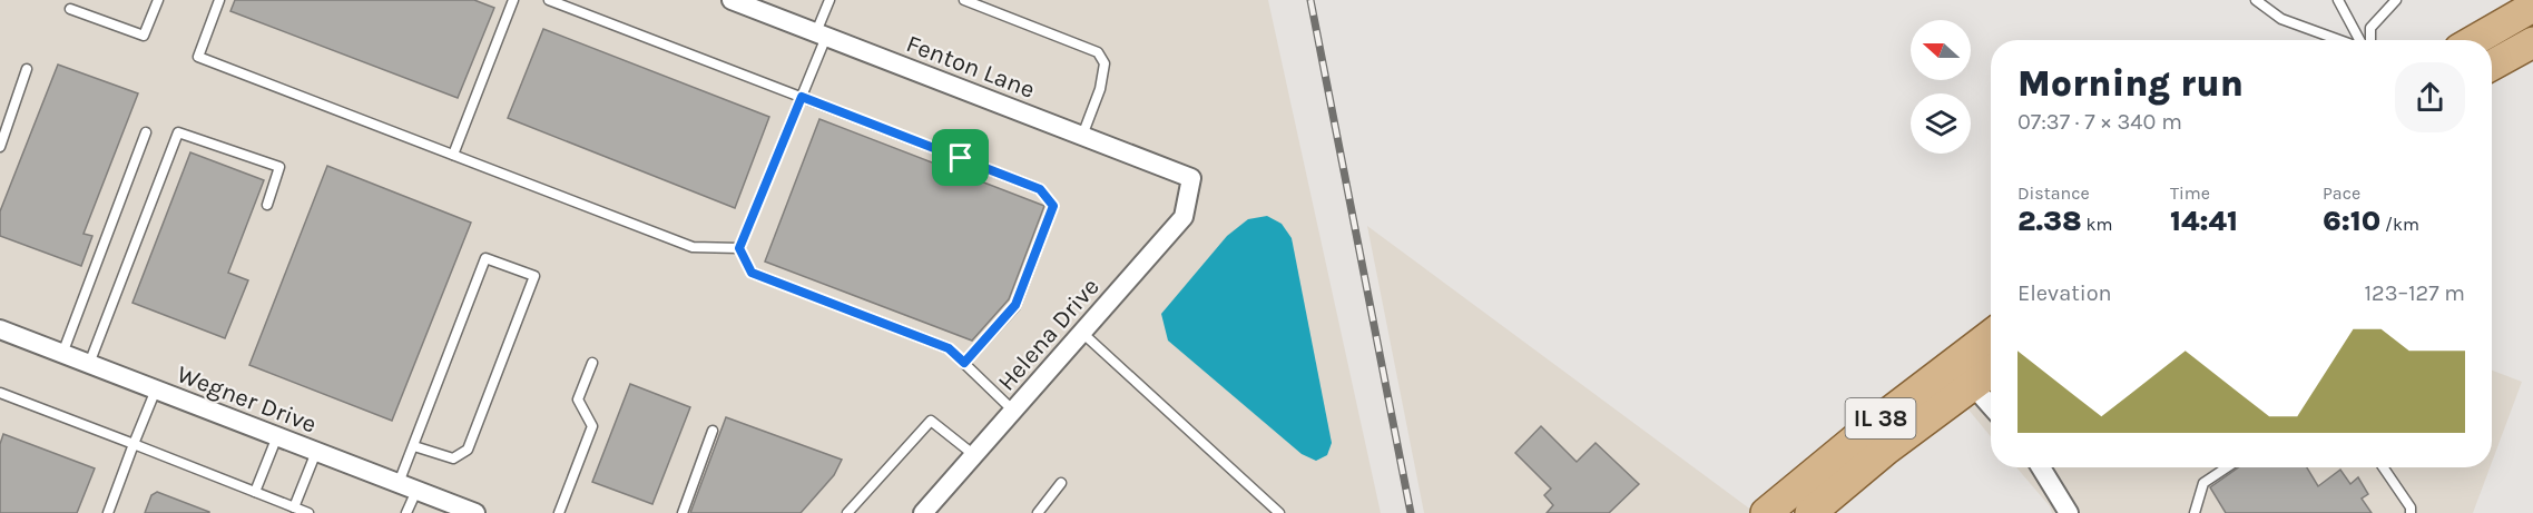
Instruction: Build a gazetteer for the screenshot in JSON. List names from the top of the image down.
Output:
{
  "streets": {
    "main road": ["IL 38"],
    "street": ["Fenton Lane", "Helena Drive", "Wegner Drive"]
  },
  "crossings": [
    ["Fenton Lane", "Helena Drive"]
  ],
  "north": "left",
  "page": {
    "heading": ["Morning run", "07:37 · 7 × 340 m"],
    "stats": [
      ["Distance", "2.38 km"],
      ["Time", "14:41"],
      ["Pace", "6:10 /km"]
    ],
    "chart": ["Elevation", "123–127 m"]
  }
}
